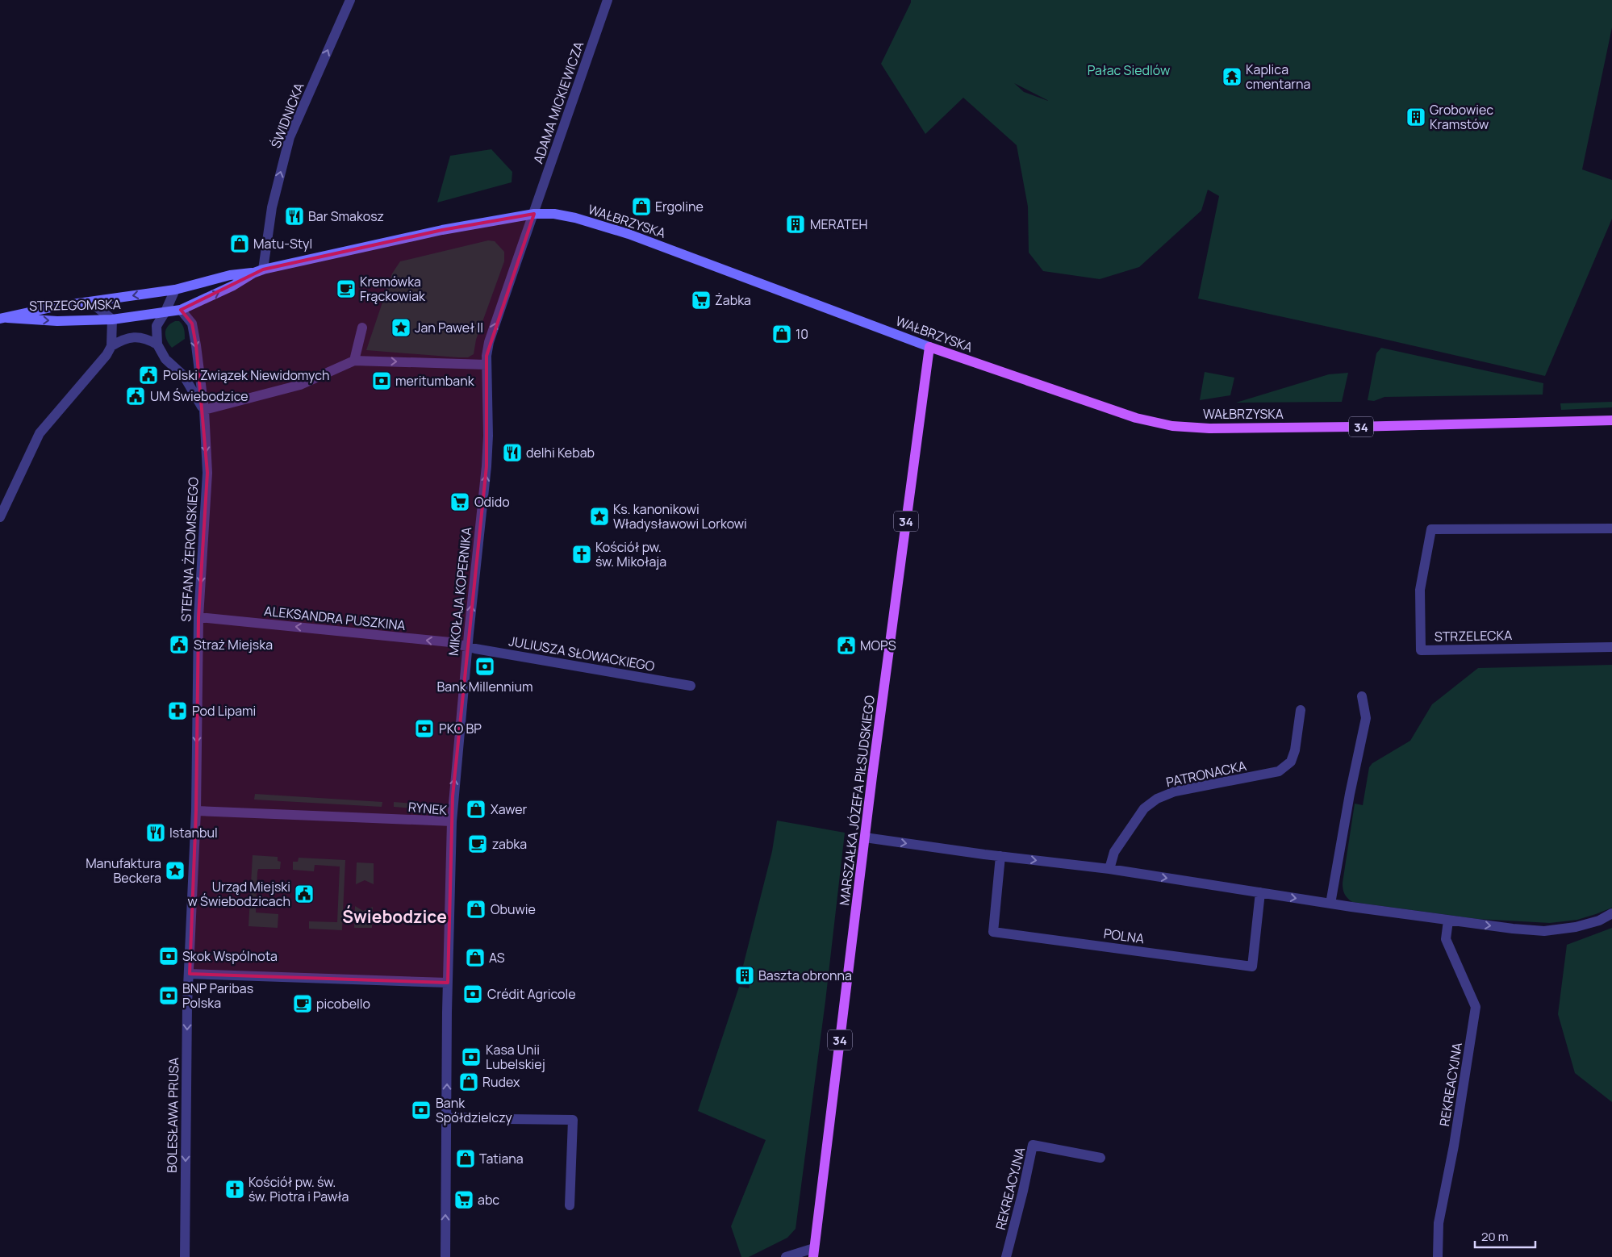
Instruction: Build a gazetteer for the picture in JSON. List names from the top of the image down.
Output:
{
  "streets": {
    "main road": [
      "WAŁBRZYSKA",
      "STRZEGOMSKA",
      "34",
      "MARSZAŁKA JÓZEFA PIŁSUDSKIEGO"
    ],
    "street": [
      "ADAMA MICKIEWICZA",
      "ŚWIDNICKA",
      "STEFANA ŻEROMSKIEGO",
      "MIKOŁAJA KOPERNIKA",
      "ALEKSANDRA PUSZKINA",
      "STRZELECKA",
      "JULIUSZA SŁOWACKIEGO",
      "PATRONACKA",
      "RYNEK",
      "POLNA",
      "REKREACYJNA",
      "BOLESŁAWA PRUSA"
    ]
  },
  "crossings": [
    ["ADAMA MICKIEWICZA", "WAŁBRZYSKA"],
    ["ADAMA MICKIEWICZA", "MIKOŁAJA KOPERNIKA"],
    ["ŚWIDNICKA", "WAŁBRZYSKA"],
    ["ŚWIDNICKA", "STRZEGOMSKA"],
    ["WAŁBRZYSKA", "STRZEGOMSKA"],
    ["WAŁBRZYSKA", "MARSZAŁKA JÓZEFA PIŁSUDSKIEGO"],
    ["STRZEGOMSKA", "STEFANA ŻEROMSKIEGO"],
    ["STEFANA ŻEROMSKIEGO", "ALEKSANDRA PUSZKINA"],
    ["STEFANA ŻEROMSKIEGO", "RYNEK"],
    ["MIKOŁAJA KOPERNIKA", "ALEKSANDRA PUSZKINA"],
    ["MIKOŁAJA KOPERNIKA", "JULIUSZA SŁOWACKIEGO"],
    ["MIKOŁAJA KOPERNIKA", "RYNEK"],
    ["ALEKSANDRA PUSZKINA", "JULIUSZA SŁOWACKIEGO"]
  ],
  "one_way": [
    "ADAMA MICKIEWICZA",
    "ŚWIDNICKA",
    "STEFANA ŻEROMSKIEGO",
    "MIKOŁAJA KOPERNIKA",
    "ALEKSANDRA PUSZKINA",
    "RYNEK",
    "BOLESŁAWA PRUSA"
  ],
  "districts": ["Świebodzice"],
  "parks": ["Pałac Siedlów"],
  "places": {
    "temple": ["Kaplica cmentarna"],
    "building": ["Grobowiec Kramstów", "MERATEH", "Baszta obronna"],
    "shop": [
      "Ergoline",
      "Matu-Styl",
      "10",
      "Xawer",
      "Obuwie",
      "AS",
      "Rudex",
      "Tatiana"
    ],
    "restaurant": ["Bar Smakosz", "delhi Kebab", "Istanbul"],
    "cafe": ["Kremówka Frąckowiak", "zabka", "picobello"],
    "supermarket": ["Żabka", "Odido", "abc"],
    "place": ["Jan Paweł II", "Ks. kanonikowi Władysławowi Lorkowi", "Manufaktura Beckera"],
    "public building": [
      "Polski Związek Niewidomych",
      "UM Świebodzice",
      "Straż Miejska",
      "MOPS",
      "Urząd Miejski w Świebodzicach"
    ],
    "bank": [
      "meritumbank",
      "Bank Millennium",
      "PKO BP",
      "Skok Wspólnota",
      "Crédit Agricole",
      "BNP Paribas Polska",
      "Kasa Unii Lubelskiej",
      "Bank Spółdzielczy"
    ],
    "church": ["Kościół pw. św. Mikołaja", "Kościół pw. św. św. Piotra i Pawła"],
    "pharmacy": ["Pod Lipami"]
  },
  "scale_bar": "20 m"
}
